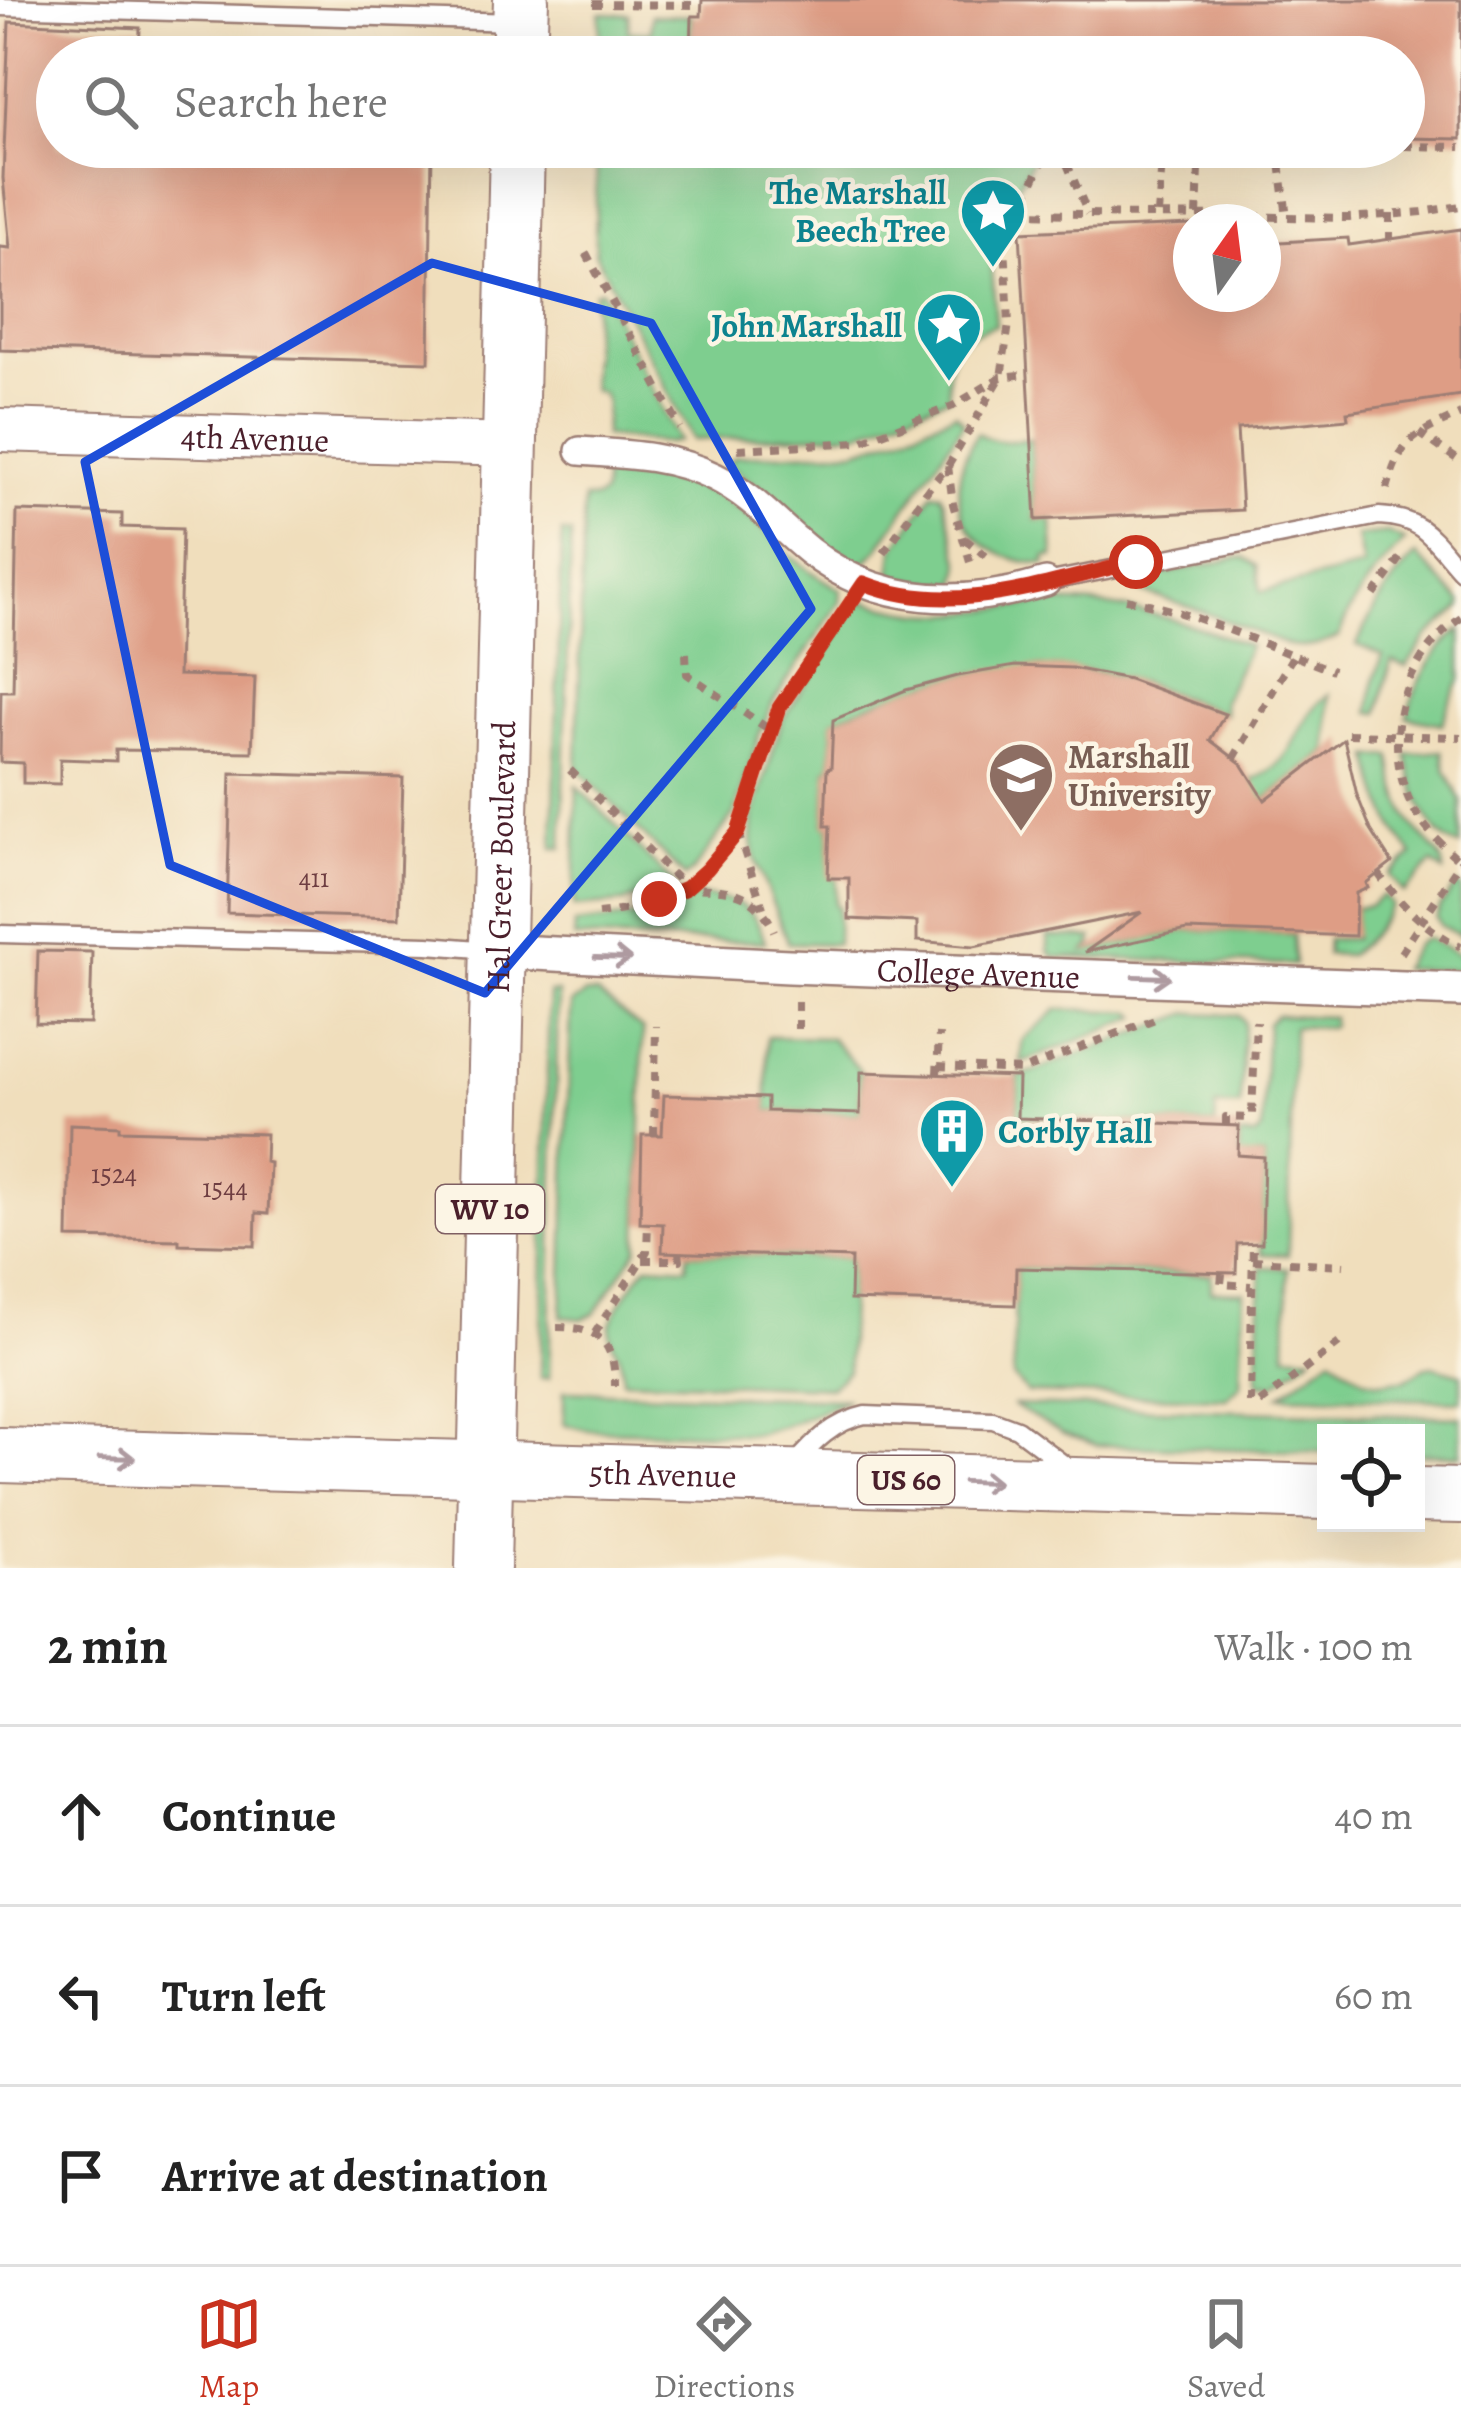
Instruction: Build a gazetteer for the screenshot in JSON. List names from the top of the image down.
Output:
{
  "streets": {
    "main road": [
      "Hal Greer Boulevard",
      "WV 10",
      "5th Avenue",
      "US 60"
    ],
    "street": ["4th Avenue", "College Avenue"]
  },
  "crossings": [
    ["4th Avenue", "Hal Greer Boulevard"],
    ["Hal Greer Boulevard", "College Avenue"],
    ["Hal Greer Boulevard", "5th Avenue"]
  ],
  "one_way": ["College Avenue", "5th Avenue"],
  "places": {
    "place": ["The Marshall Beech Tree", "John Marshall"],
    "school or university": ["Marshall University"],
    "building": ["Corbly Hall"]
  },
  "house_numbers": ["411", "1524", "1544"],
  "north": "top",
  "page": {
    "search": "Search here",
    "heading": ["2 min", "Walk · 100 m"],
    "list": [
      ["Continue", "40 m"],
      ["Turn left", "60 m"],
      "Arrive at destination"
    ],
    "nav": ["Map", "Directions", "Saved"]
  }
}
